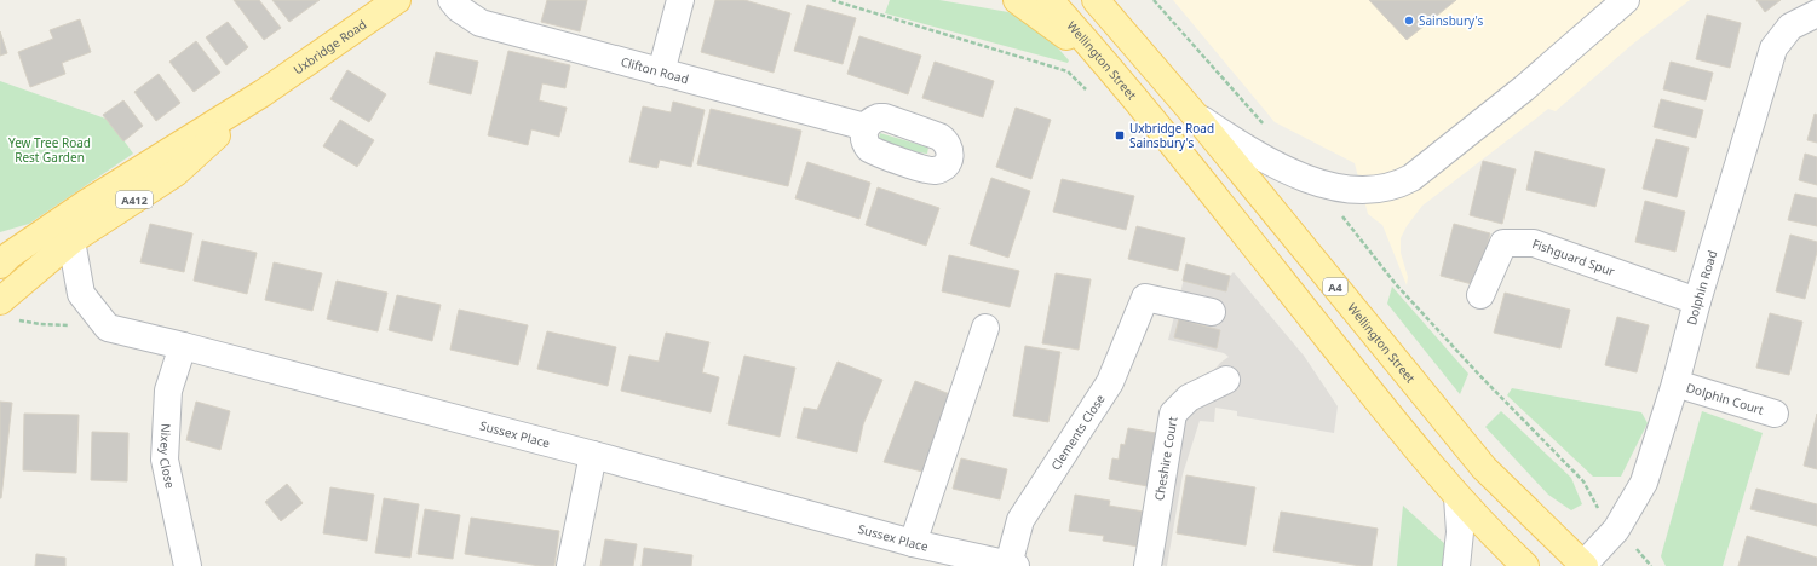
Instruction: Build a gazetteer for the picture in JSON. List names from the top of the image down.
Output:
{
  "streets": {
    "main road": [
      "Uxbridge Road",
      "Wellington Street",
      "A412",
      "A4"
    ],
    "street": [
      "Clifton Road",
      "Fishguard Spur",
      "Dolphin Road",
      "Dolphin Court",
      "Clements Close",
      "Sussex Place",
      "Nixey Close",
      "Cheshire Court"
    ]
  },
  "crossings": [
    ["Uxbridge Road", "A412"],
    ["Wellington Street", "Dolphin Road"],
    ["A412", "Sussex Place"],
    ["Fishguard Spur", "Dolphin Road"],
    ["Dolphin Road", "Dolphin Court"],
    ["Clements Close", "Sussex Place"],
    ["Sussex Place", "Nixey Close"]
  ],
  "parks": ["Yew Tree Road Rest Garden"],
  "places": {
    "other": ["Sainsbury's"],
    "transit": ["Uxbridge Road Sainsbury's"]
  }
}
